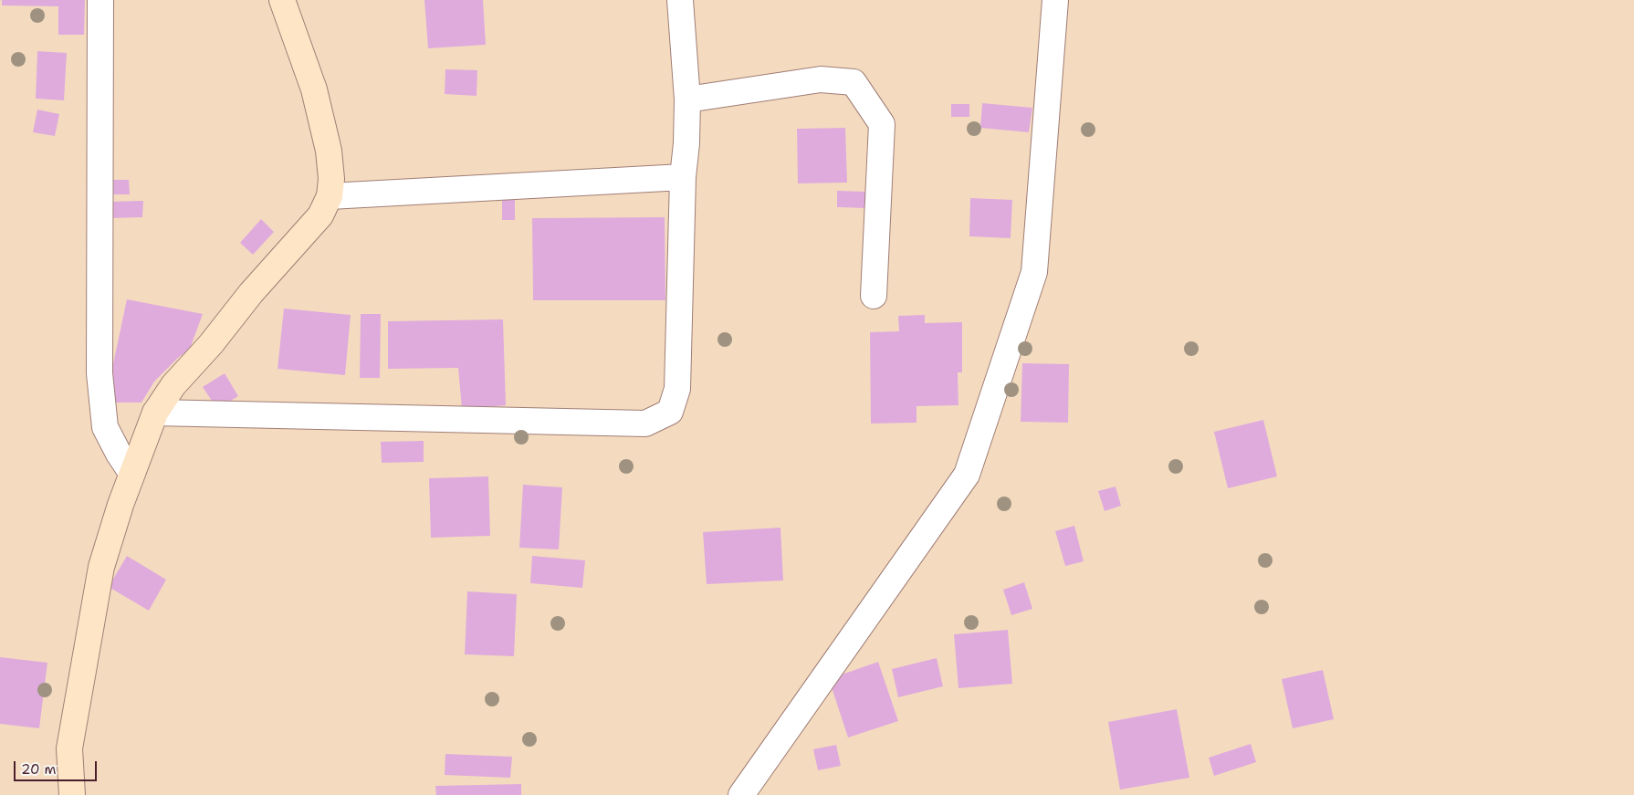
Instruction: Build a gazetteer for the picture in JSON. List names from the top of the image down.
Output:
{
  "scale_bar": "20 m"
}
